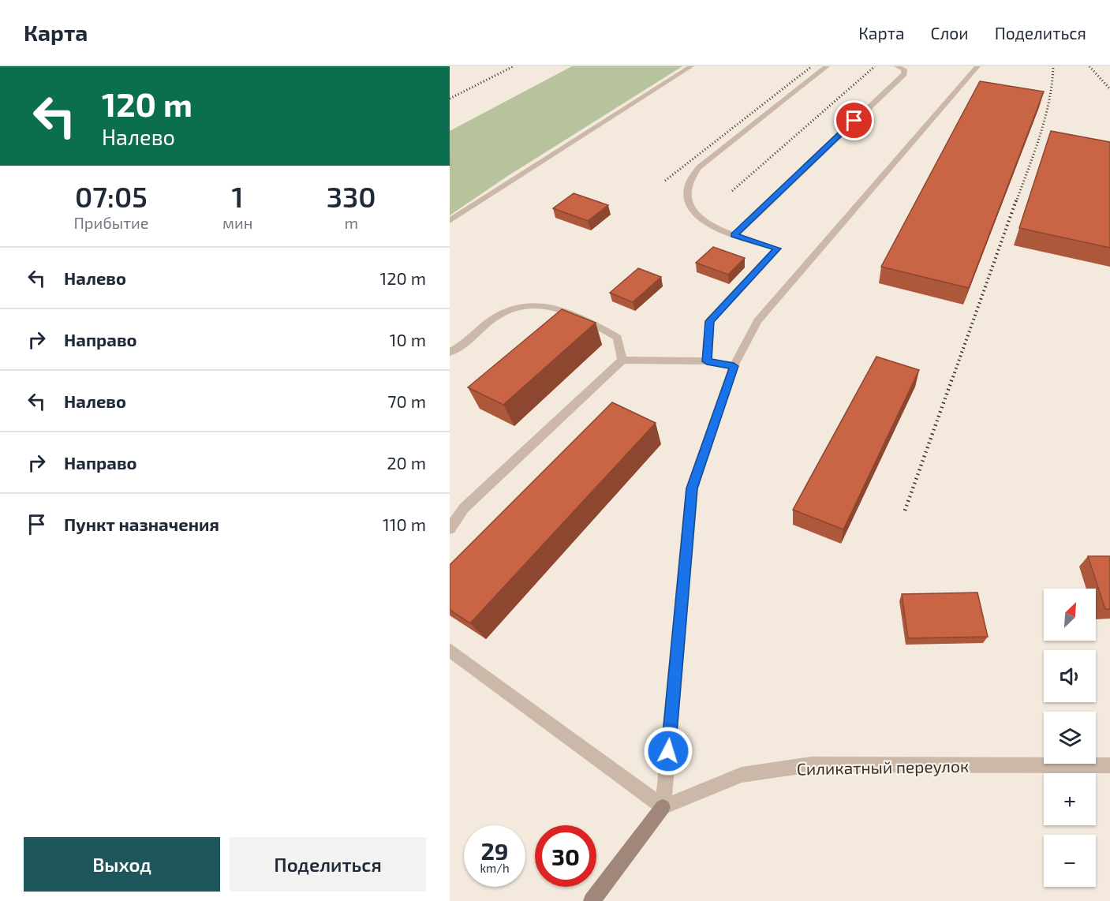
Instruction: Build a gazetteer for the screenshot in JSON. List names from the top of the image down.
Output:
{
  "streets": {
    "street": ["Силикатный переулок"]
  },
  "north": "top right",
  "page": {
    "header": "Карта",
    "nav": ["Карта", "Слои", "Поделиться"],
    "turn": ["120 m", "Налево"],
    "eta": [
      "07:05",
      "Прибытие",
      "1",
      "мин",
      "330",
      "m"
    ],
    "list": [
      {
        "name": "Налево",
        "value": "120 m"
      },
      {
        "name": "Направо",
        "value": "10 m"
      },
      {
        "name": "Налево",
        "value": "70 m"
      },
      {
        "name": "Направо",
        "value": "20 m"
      },
      {
        "name": "Пункт назначения",
        "value": "110 m"
      }
    ],
    "map_buttons": ["+", "−"],
    "speed": "29 km/h",
    "limit": "30",
    "buttons": ["Выход", "Поделиться"]
  }
}
